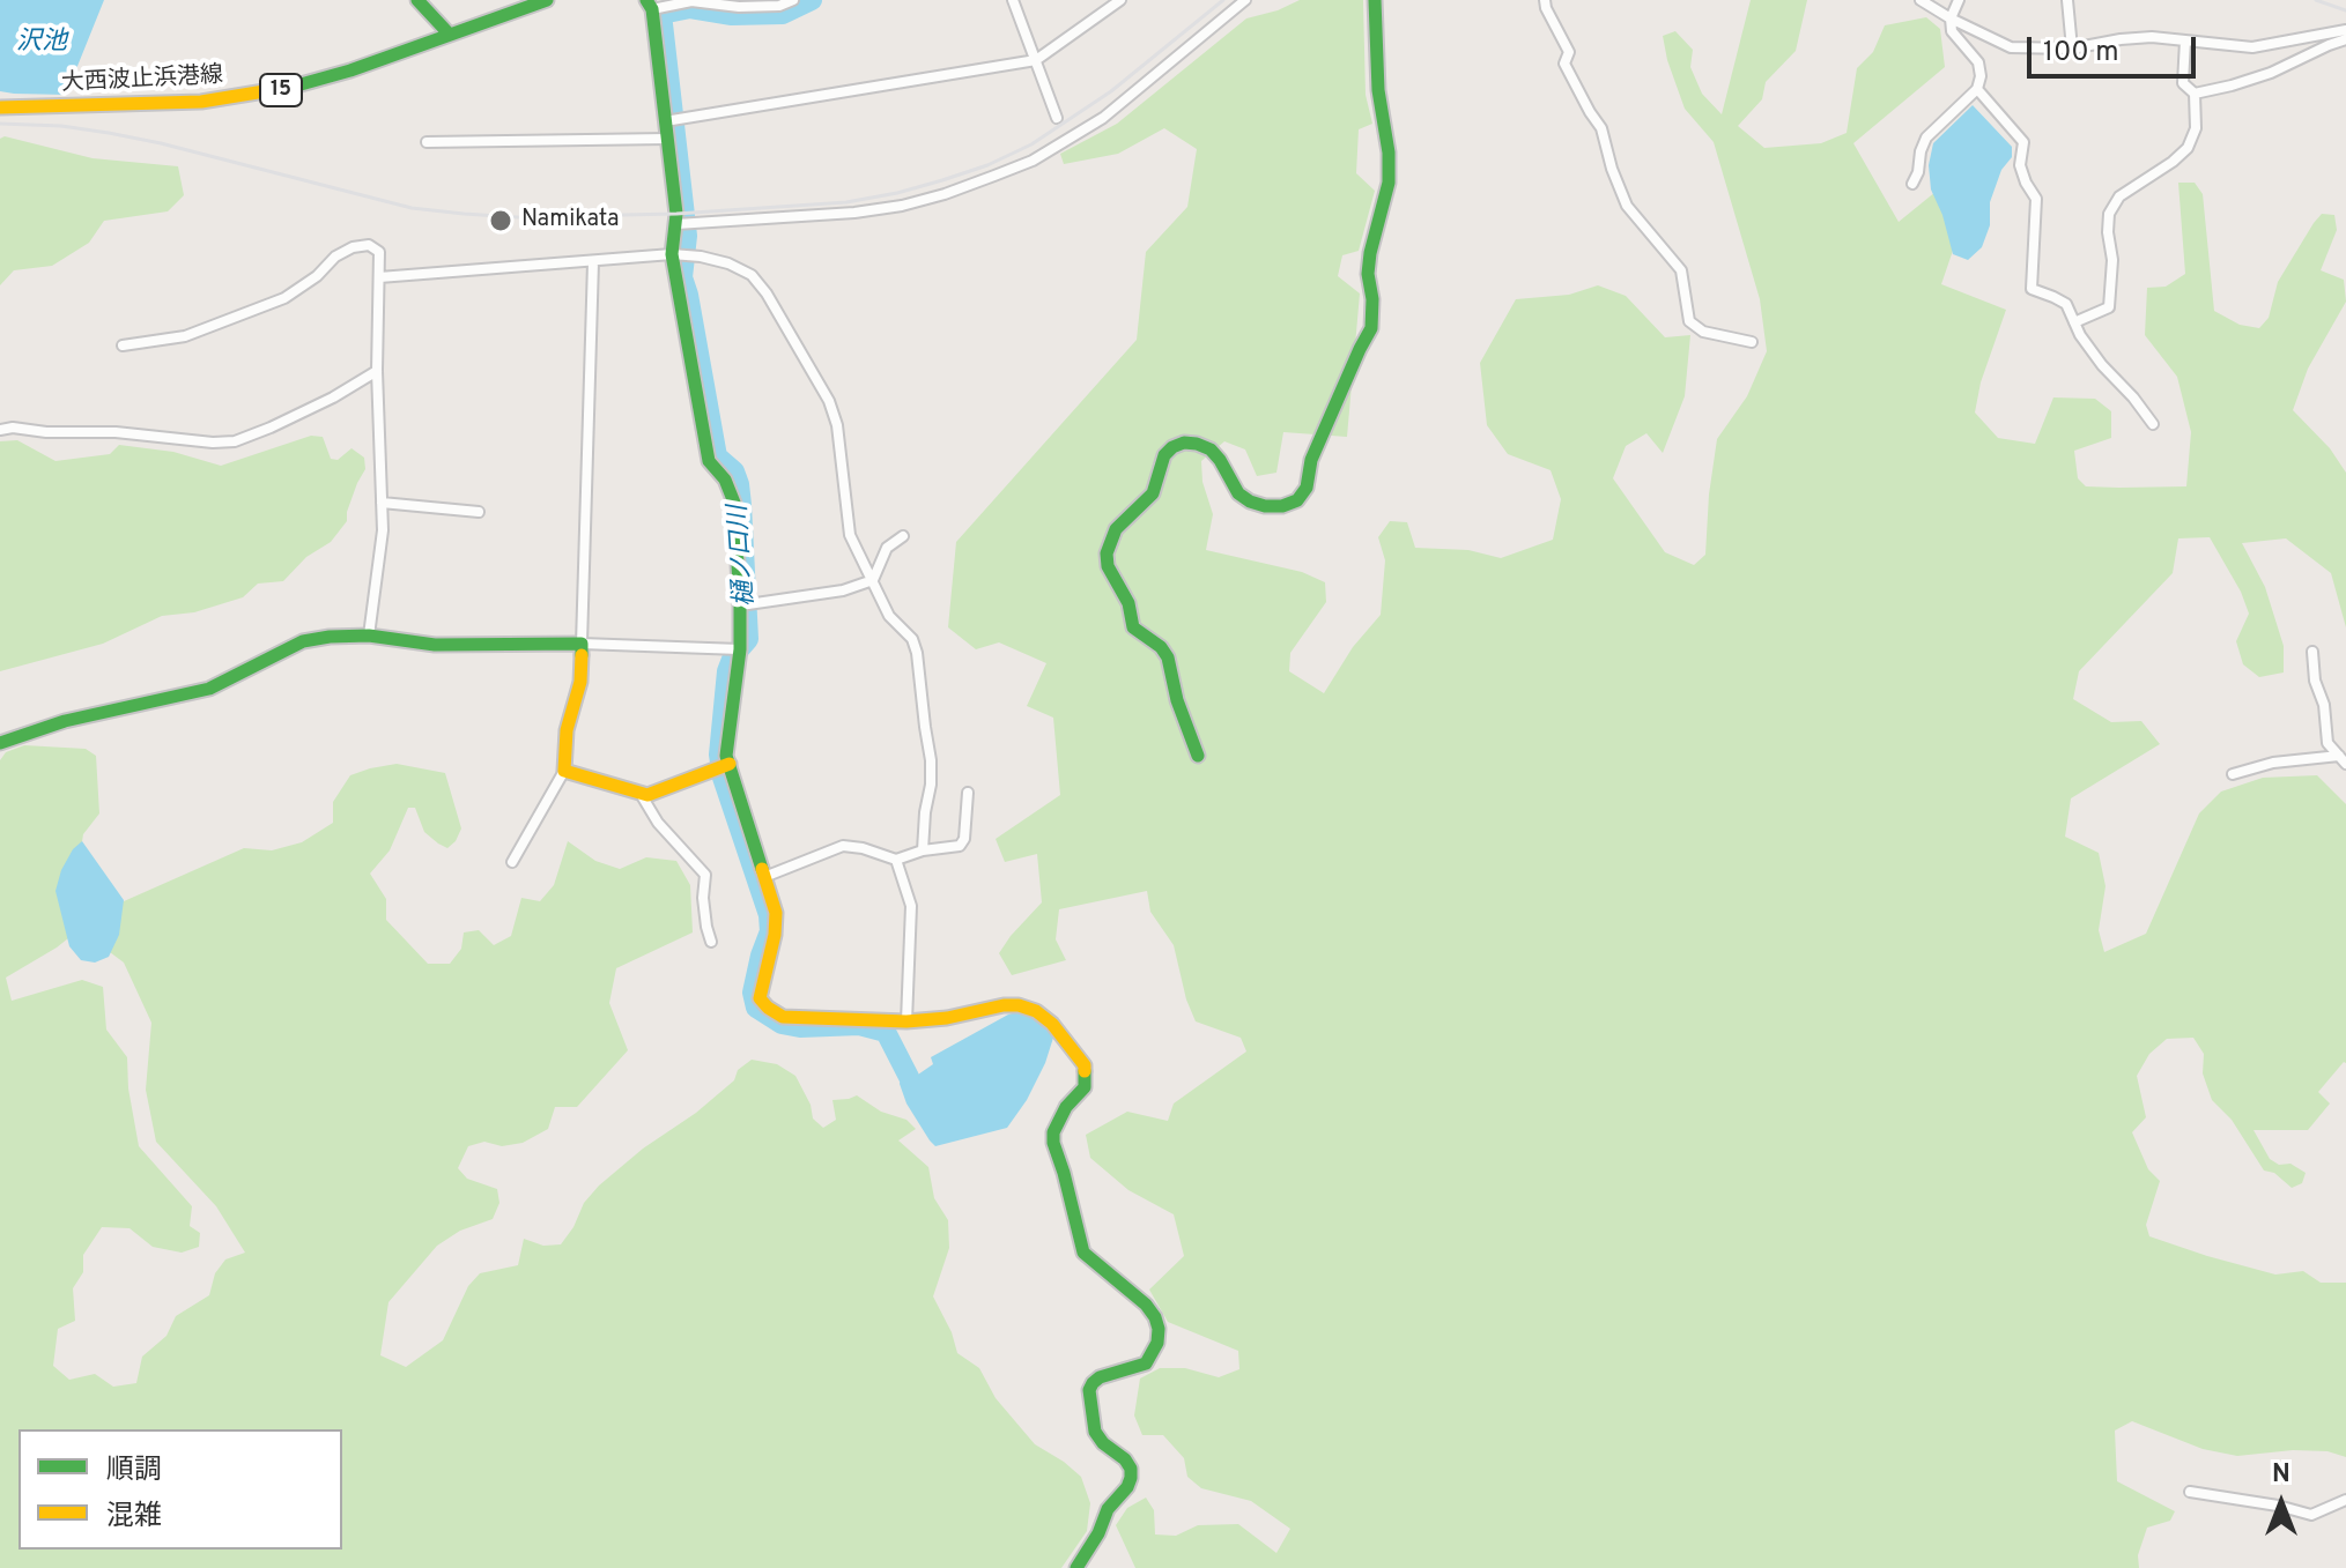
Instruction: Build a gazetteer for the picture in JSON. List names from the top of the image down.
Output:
{
  "streets": {
    "street": ["大西波止浜港線", "15"]
  },
  "water": ["沢池", "樋ノ口川"],
  "places": ["Namikata"],
  "legend": ["順調", "混雑"],
  "scale_bar": "100 m",
  "north": "top"
}
